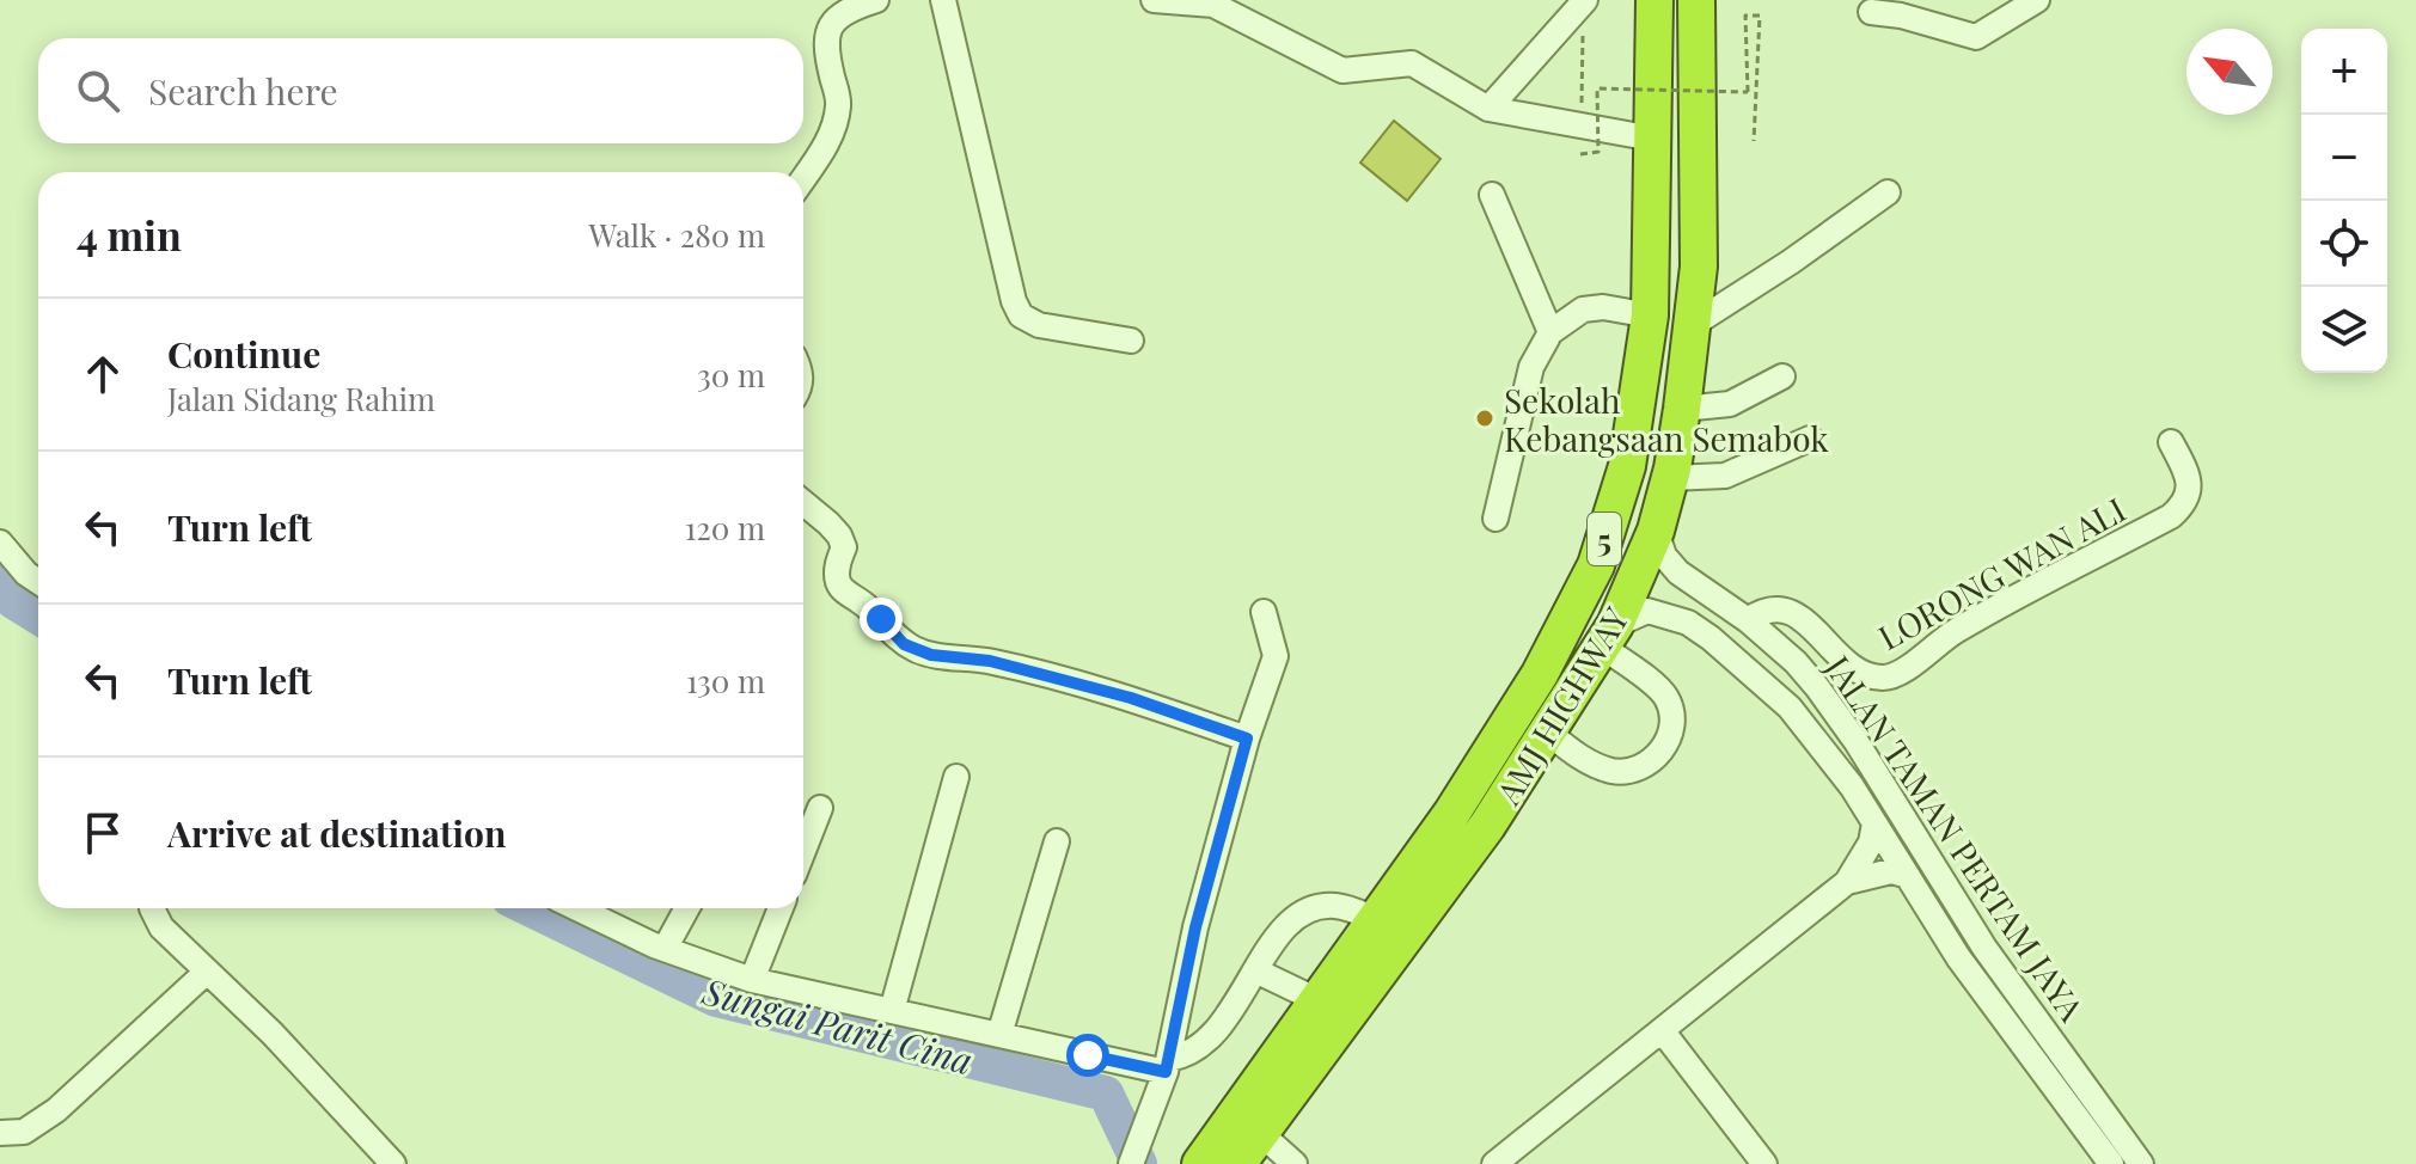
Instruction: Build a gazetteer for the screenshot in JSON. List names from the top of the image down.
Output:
{
  "streets": {
    "highway": ["5", "AMJ HIGHWAY"],
    "street": ["LORONG WAN ALI", "JALAN TAMAN PERTAM JAYA"]
  },
  "crossings": [
    ["LORONG WAN ALI", "JALAN TAMAN PERTAM JAYA"],
    ["AMJ HIGHWAY", "JALAN TAMAN PERTAM JAYA"]
  ],
  "water": ["Sungai Parit Cina"],
  "places": ["Sekolah Kebangsaan Semabok"],
  "north": "top left",
  "page": {
    "map_buttons": ["+", "−"],
    "search": "Search here",
    "heading": ["4 min", "Walk · 280 m"],
    "list": [
      ["Continue", "Jalan Sidang Rahim", "30 m"],
      ["Turn left", "120 m"],
      ["Turn left", "130 m"],
      "Arrive at destination"
    ]
  }
}
